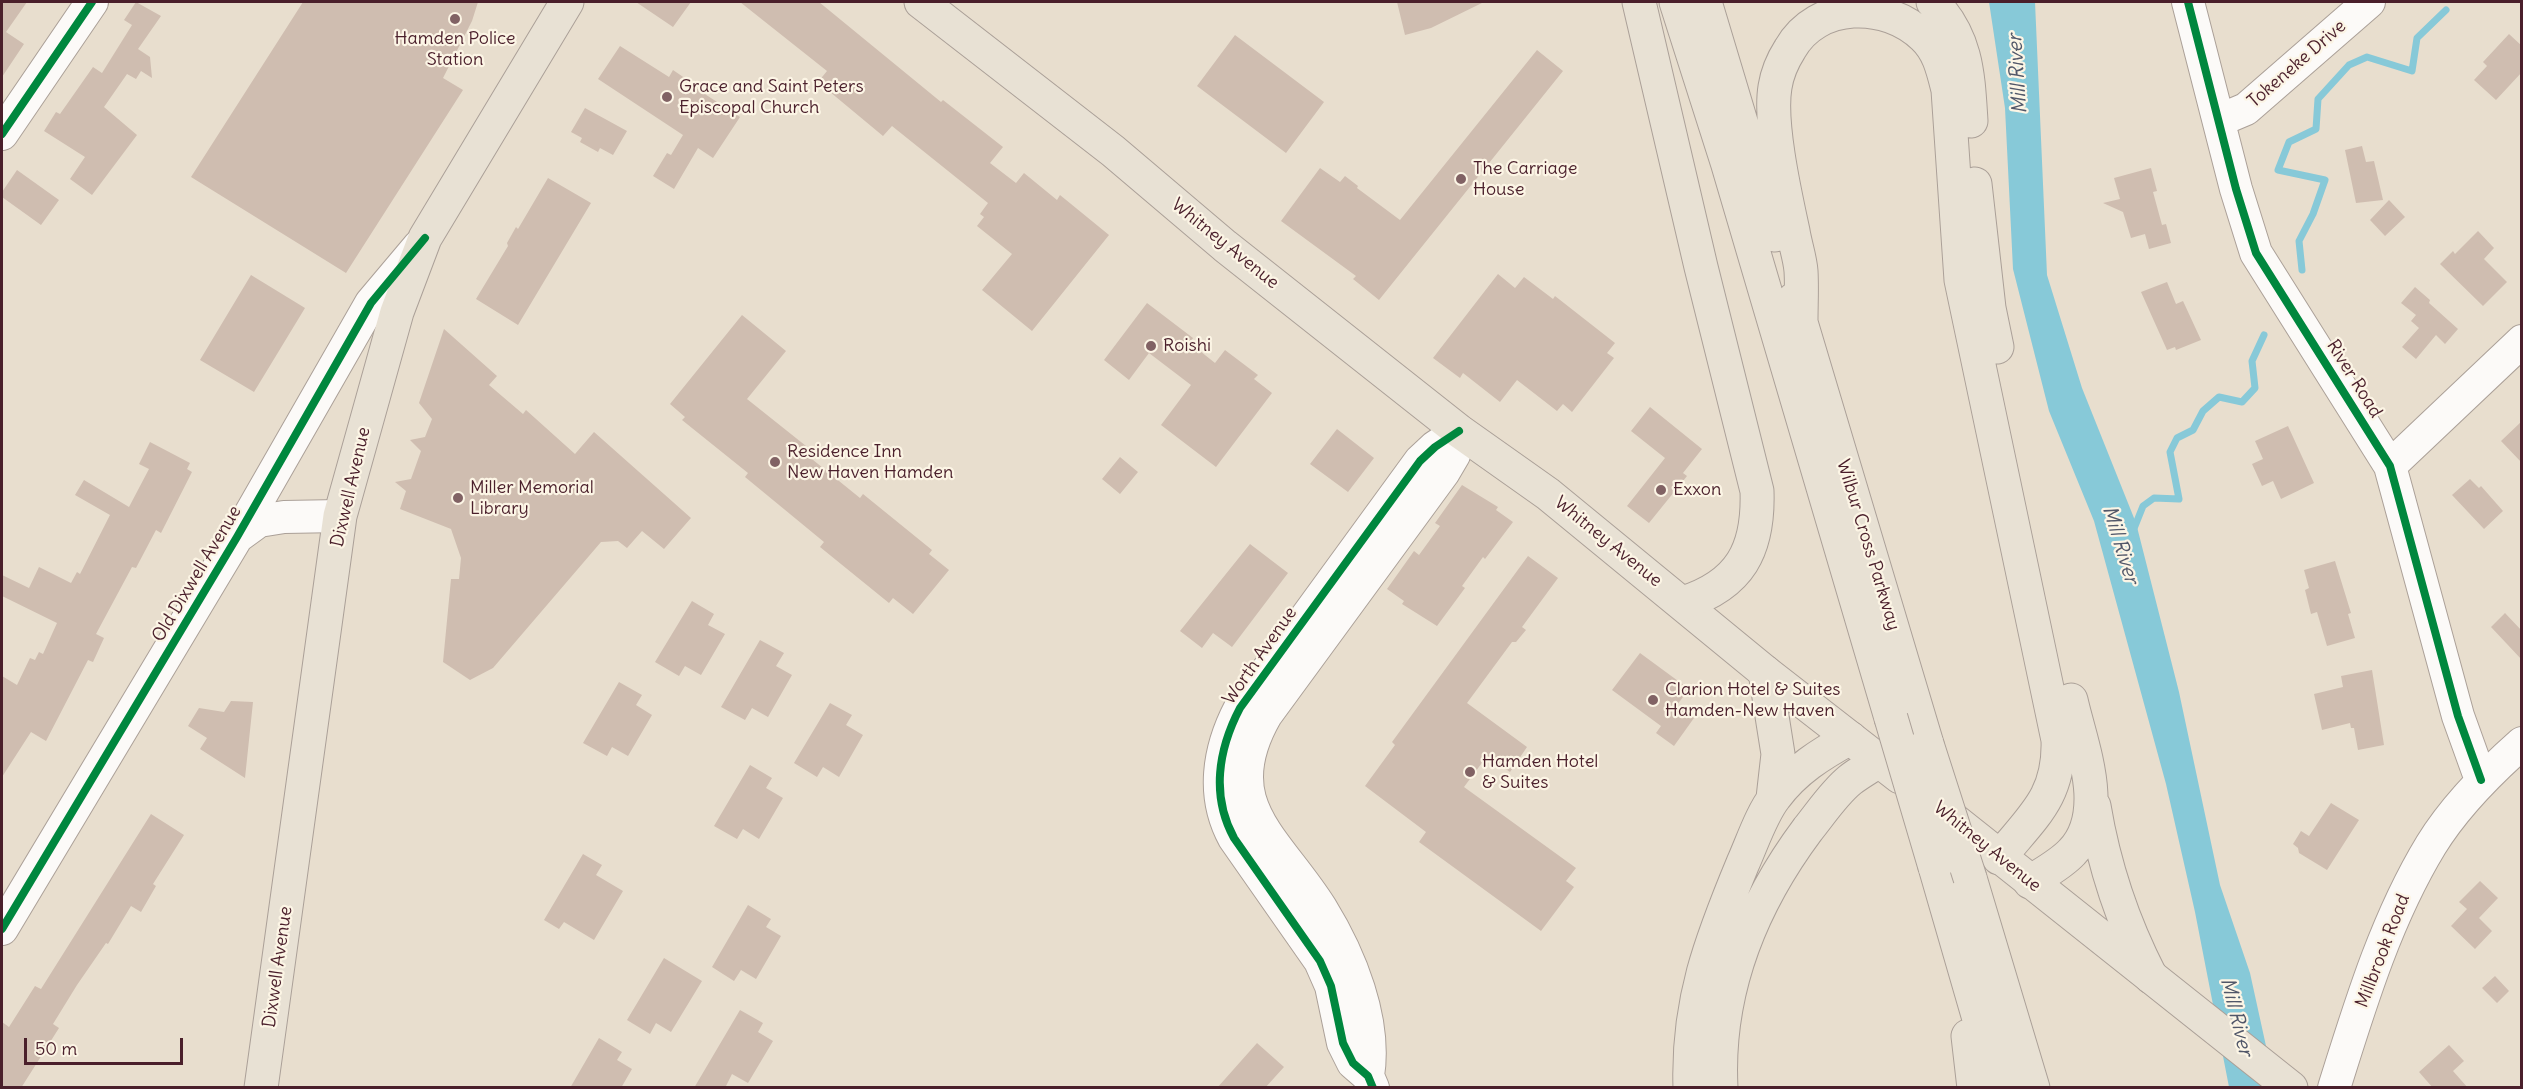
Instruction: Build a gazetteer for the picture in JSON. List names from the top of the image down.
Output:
{
  "streets": {
    "main road": ["Whitney Avenue", "Dixwell Avenue", "Wilbur Cross Parkway"],
    "street": [
      "Tokeneke Drive",
      "River Road",
      "Old Dixwell Avenue",
      "Worth Avenue",
      "Millbrook Road"
    ]
  },
  "crossings": [
    ["Tokeneke Drive", "River Road"],
    ["Whitney Avenue", "Worth Avenue"],
    ["River Road", "Millbrook Road"],
    ["Dixwell Avenue", "Old Dixwell Avenue"]
  ],
  "water": ["Mill River"],
  "places": [
    "Hamden Police Station",
    "Grace and Saint Peters Episcopal Church",
    "The Carriage House",
    "Roishi",
    "Residence Inn New Haven Hamden",
    "Exxon",
    "Miller Memorial Library",
    "Clarion Hotel & Suites Hamden-New Haven",
    "Hamden Hotel & Suites"
  ],
  "scale_bar": "50 m"
}
